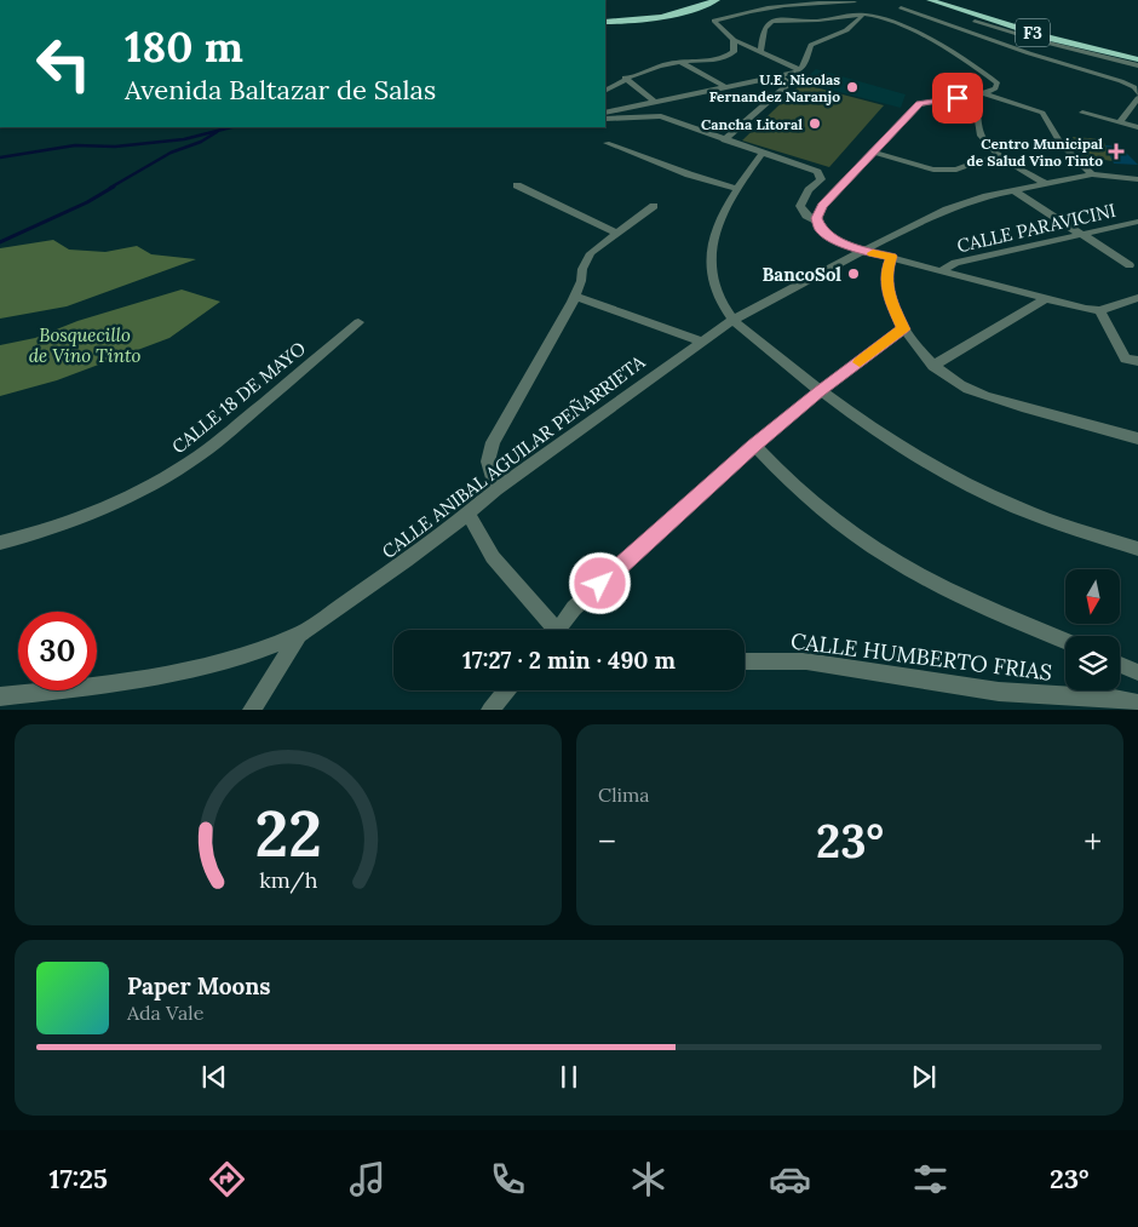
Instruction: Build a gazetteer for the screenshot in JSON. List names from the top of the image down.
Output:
{
  "streets": {
    "highway": ["F3"],
    "street": [
      "CALLE PARAVICINI",
      "CALLE 18 DE MAYO",
      "CALLE ANIBAL AGUILAR PEÑARRIETA",
      "CALLE HUMBERTO FRIAS"
    ]
  },
  "parks": ["Bosquecillo de Vino Tinto"],
  "places": {
    "other": ["U.E. Nicolas Fernandez Naranjo", "Cancha Litoral", "BancoSol"],
    "health": ["Centro Municipal de Salud Vino Tinto"]
  },
  "north": "bottom",
  "page": {
    "turn": ["180 m", "Avenida Baltazar de Salas"],
    "limit": "30",
    "trip": "17:27 · 2 min · 490 m",
    "tile": "Clima",
    "heat": ["−", "23°", "+"],
    "song": ["Paper Moons", "Ada Vale"],
    "tabs": ["17:25", "23°"],
    "gauge": ["22", "km/h"]
  }
}
